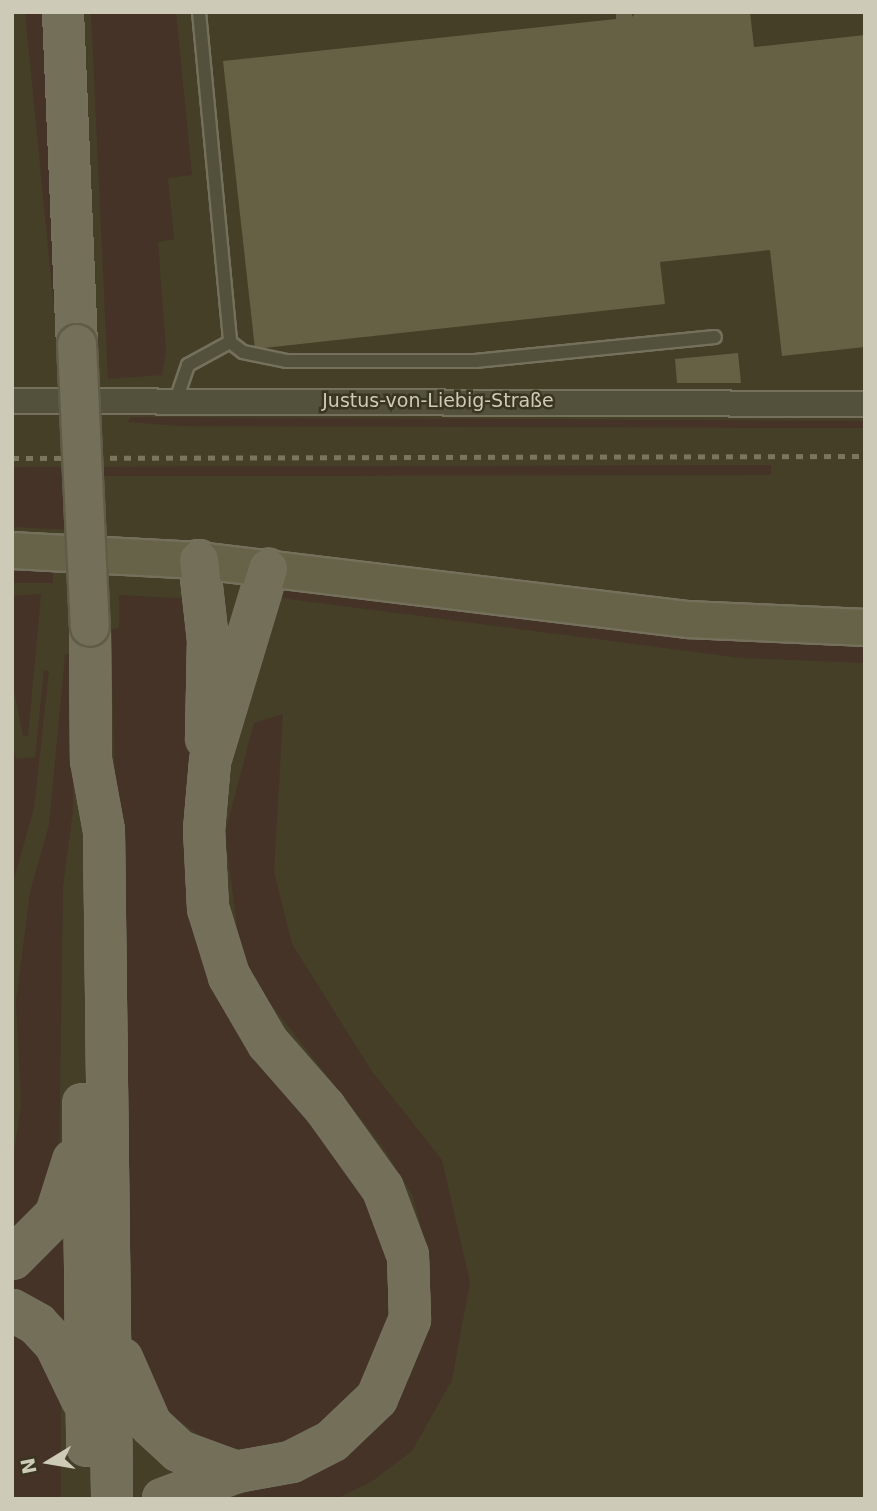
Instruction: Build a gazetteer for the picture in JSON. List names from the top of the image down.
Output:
{
  "streets": {
    "street": ["Justus-von-Liebig-Straße"]
  },
  "north": "left"
}
